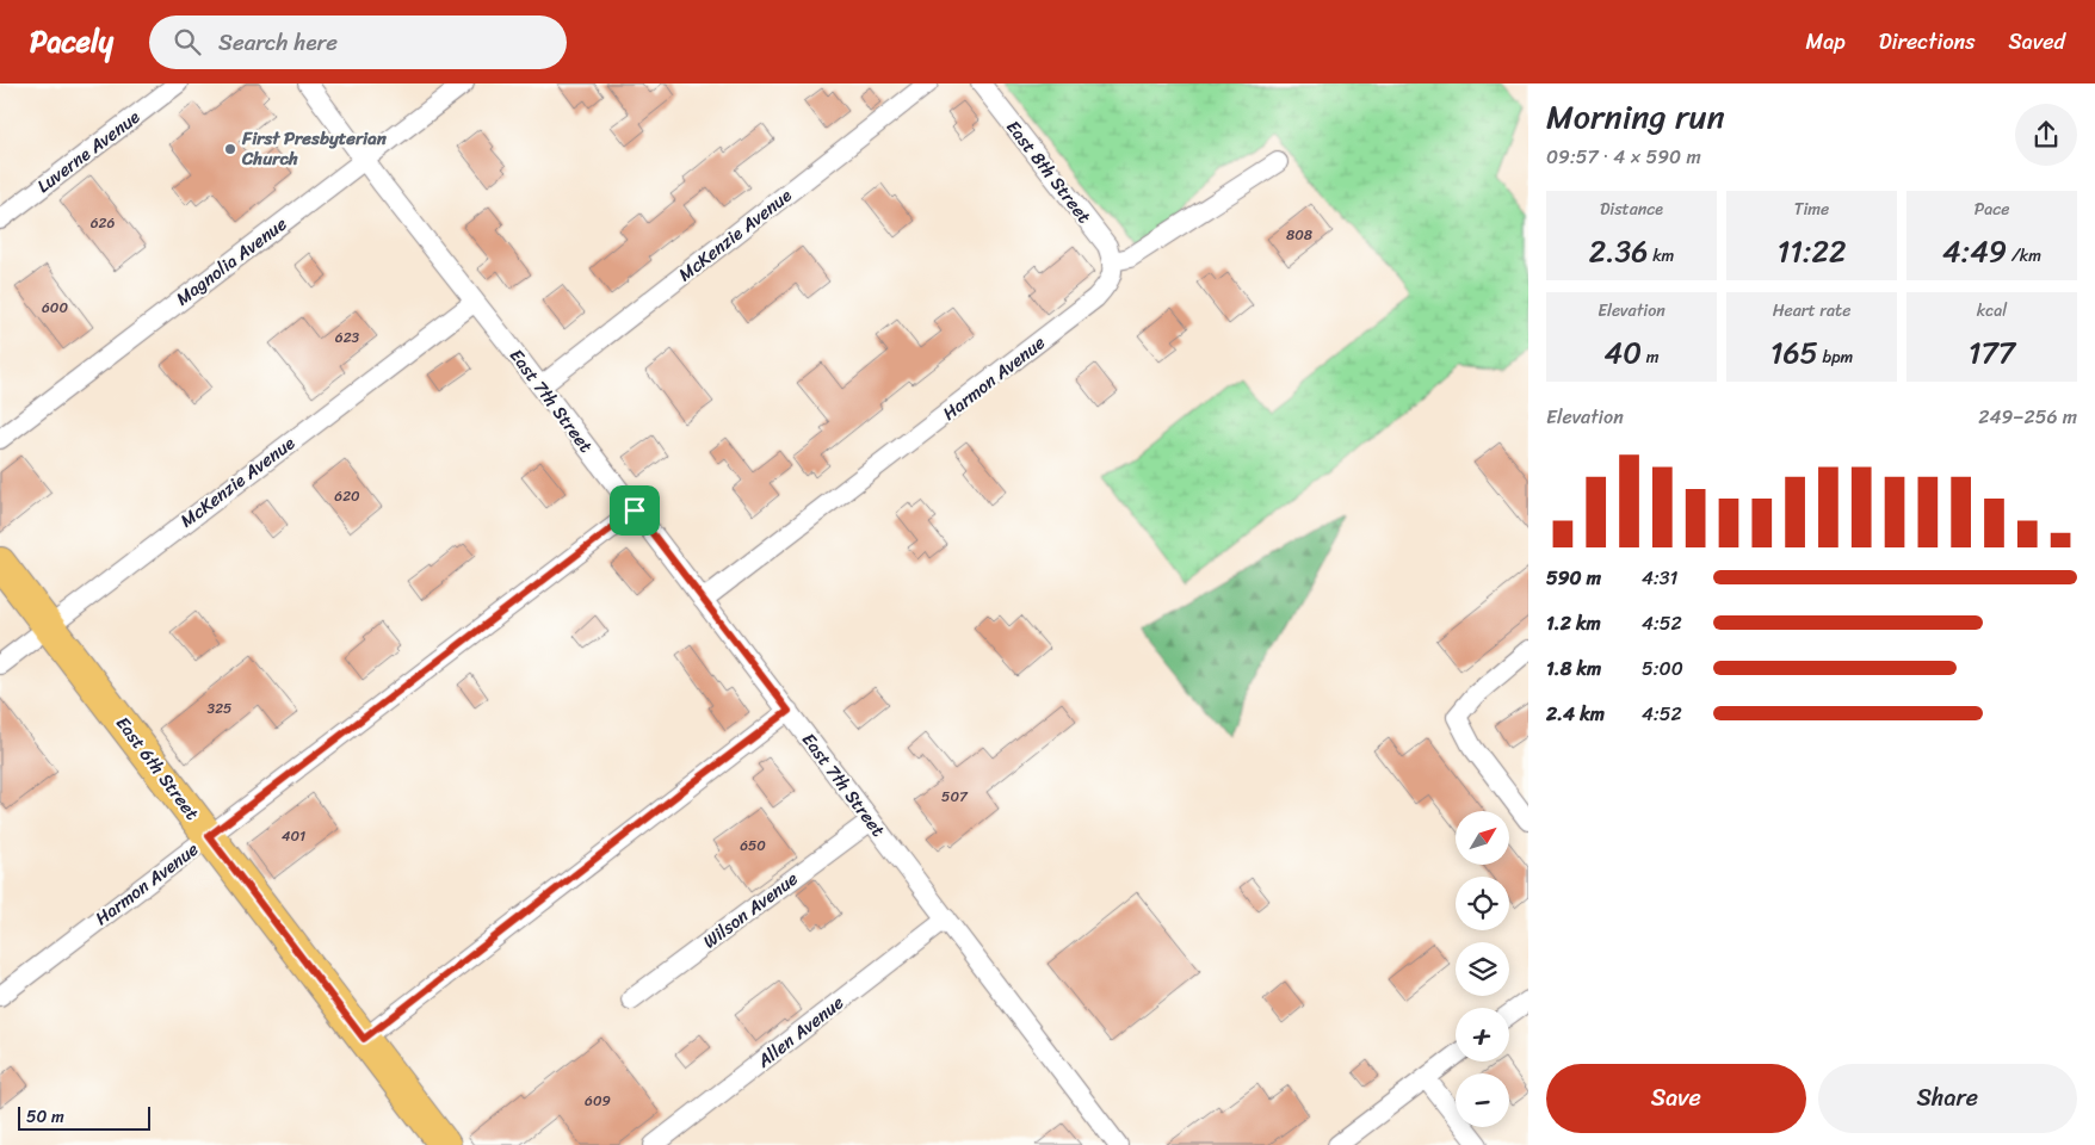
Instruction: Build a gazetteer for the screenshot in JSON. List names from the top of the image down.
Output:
{
  "streets": {
    "main road": ["East 6th Street"],
    "street": [
      "Luverne Avenue",
      "East 8th Street",
      "McKenzie Avenue",
      "Magnolia Avenue",
      "Harmon Avenue",
      "East 7th Street",
      "Wilson Avenue",
      "Allen Avenue"
    ]
  },
  "crossings": [
    ["East 8th Street", "Harmon Avenue"],
    ["McKenzie Avenue", "East 7th Street"],
    ["McKenzie Avenue", "East 6th Street"],
    ["Magnolia Avenue", "East 7th Street"],
    ["Harmon Avenue", "East 7th Street"],
    ["Harmon Avenue", "East 6th Street"],
    ["East 7th Street", "Wilson Avenue"],
    ["East 7th Street", "Allen Avenue"]
  ],
  "places": ["First Presbyterian Church"],
  "house_numbers": [
    "626",
    "808",
    "600",
    "623",
    "620",
    "325",
    "507",
    "401",
    "650",
    "609"
  ],
  "scale_bar": "50 m",
  "north": "top right",
  "page": {
    "header": "Pacely",
    "search": "Search here",
    "nav": ["Map", "Directions", "Saved"],
    "heading": ["Morning run", "09:57 · 4 × 590 m"],
    "stats": [
      ["Distance", "2.36 km"],
      ["Time", "11:22"],
      ["Pace", "4:49 /km"],
      ["Elevation", "40 m"],
      ["Heart rate", "165 bpm"],
      ["kcal", "177"]
    ],
    "chart": ["Elevation", "249–256 m"],
    "list": [
      {
        "name": "590 m",
        "note": "4:31"
      },
      {
        "name": "1.2 km",
        "note": "4:52"
      },
      {
        "name": "1.8 km",
        "note": "5:00"
      },
      {
        "name": "2.4 km",
        "note": "4:52"
      }
    ],
    "map_buttons": ["+", "−"],
    "buttons": ["Save", "Share"],
    "scale": "50 m"
  }
}
